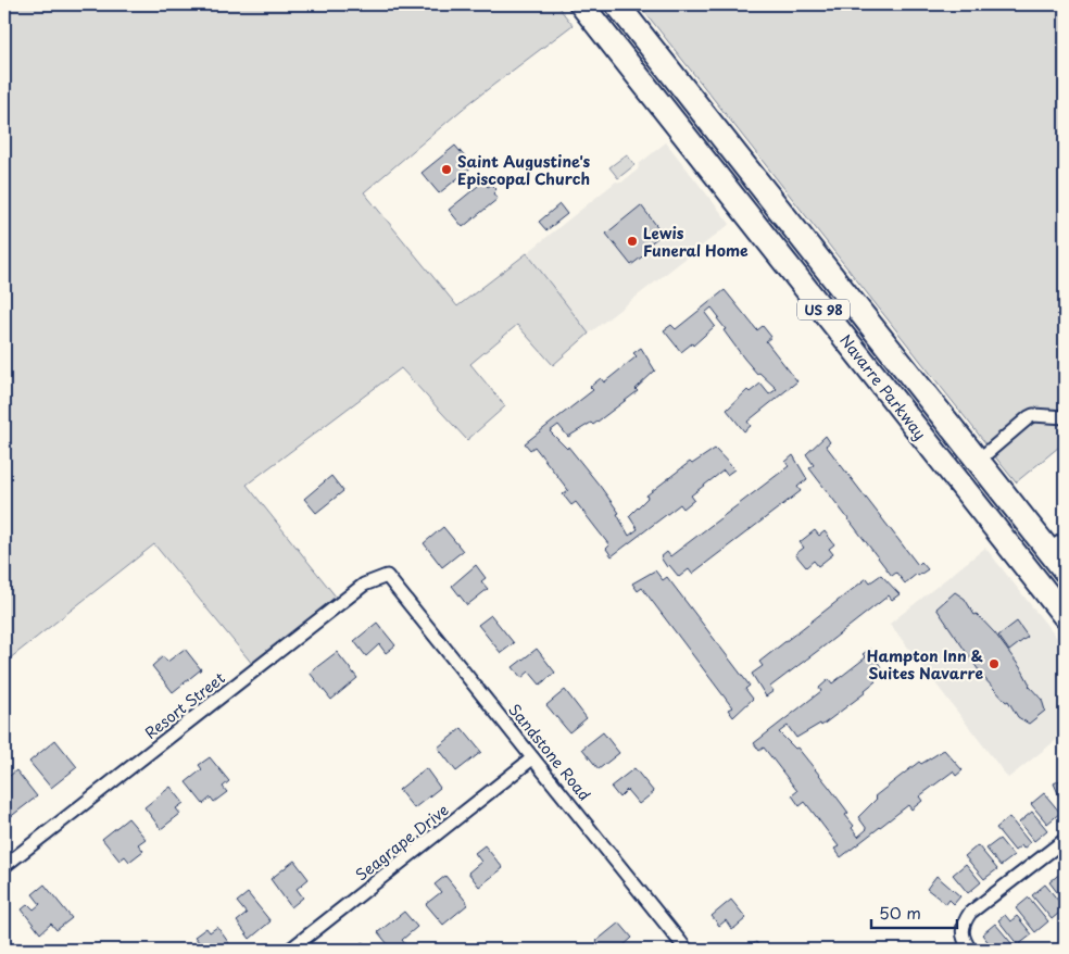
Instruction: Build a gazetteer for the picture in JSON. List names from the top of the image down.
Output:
{
  "streets": {
    "highway": ["US 98", "Navarre Parkway"],
    "street": ["Resort Street", "Sandstone Road", "Seagrape Drive"]
  },
  "crossings": [
    ["Resort Street", "Sandstone Road"],
    ["Sandstone Road", "Seagrape Drive"]
  ],
  "places": ["Saint Augustine's Episcopal Church", "Lewis Funeral Home", "Hampton Inn & Suites Navarre"],
  "scale_bar": "50 m"
}
